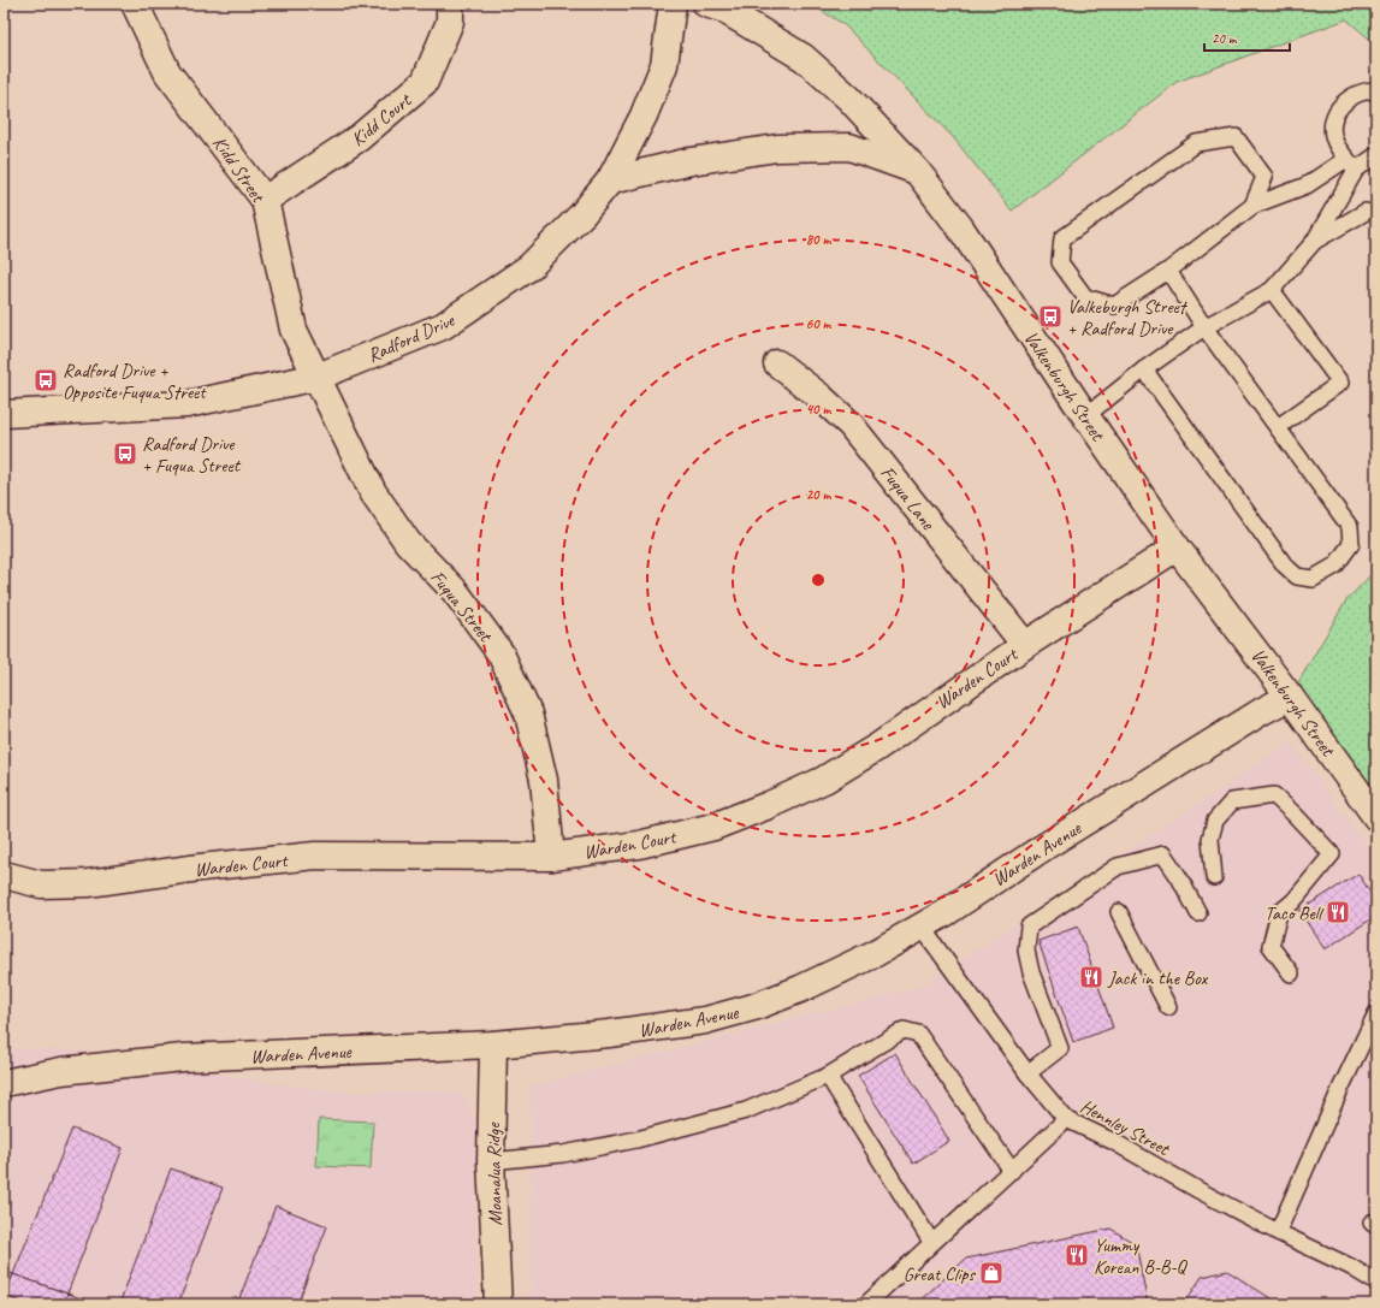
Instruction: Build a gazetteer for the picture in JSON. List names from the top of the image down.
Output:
{
  "streets": {
    "street": [
      "Kidd Court",
      "Kidd Street",
      "Radford Drive",
      "Valkenburgh Street",
      "Fuqua Lane",
      "Fuqua Street",
      "Warden Court",
      "Warden Avenue",
      "Moanalua Ridge"
    ],
    "lane": ["Hennley Street"]
  },
  "crossings": [
    ["Kidd Court", "Kidd Street"],
    ["Kidd Street", "Radford Drive"],
    ["Kidd Street", "Fuqua Street"],
    ["Radford Drive", "Fuqua Street"],
    ["Valkenburgh Street", "Warden Court"],
    ["Valkenburgh Street", "Warden Avenue"],
    ["Fuqua Lane", "Warden Court"],
    ["Fuqua Street", "Warden Court"],
    ["Warden Avenue", "Hennley Street"],
    ["Warden Avenue", "Moanalua Ridge"]
  ],
  "places": {
    "bus stop": ["Valkeburgh Street + Radford Drive", "Radford Drive + Opposite Fuqua Street", "Radford Drive + Fuqua Street"],
    "restaurant": ["Taco Bell", "Jack in the Box", "Yummy Korean B-B-Q"],
    "shop": ["Great Clips"]
  },
  "scale_bar": "20 m",
  "rings": [
    "80 m",
    "60 m",
    "40 m",
    "20 m"
  ]
}
